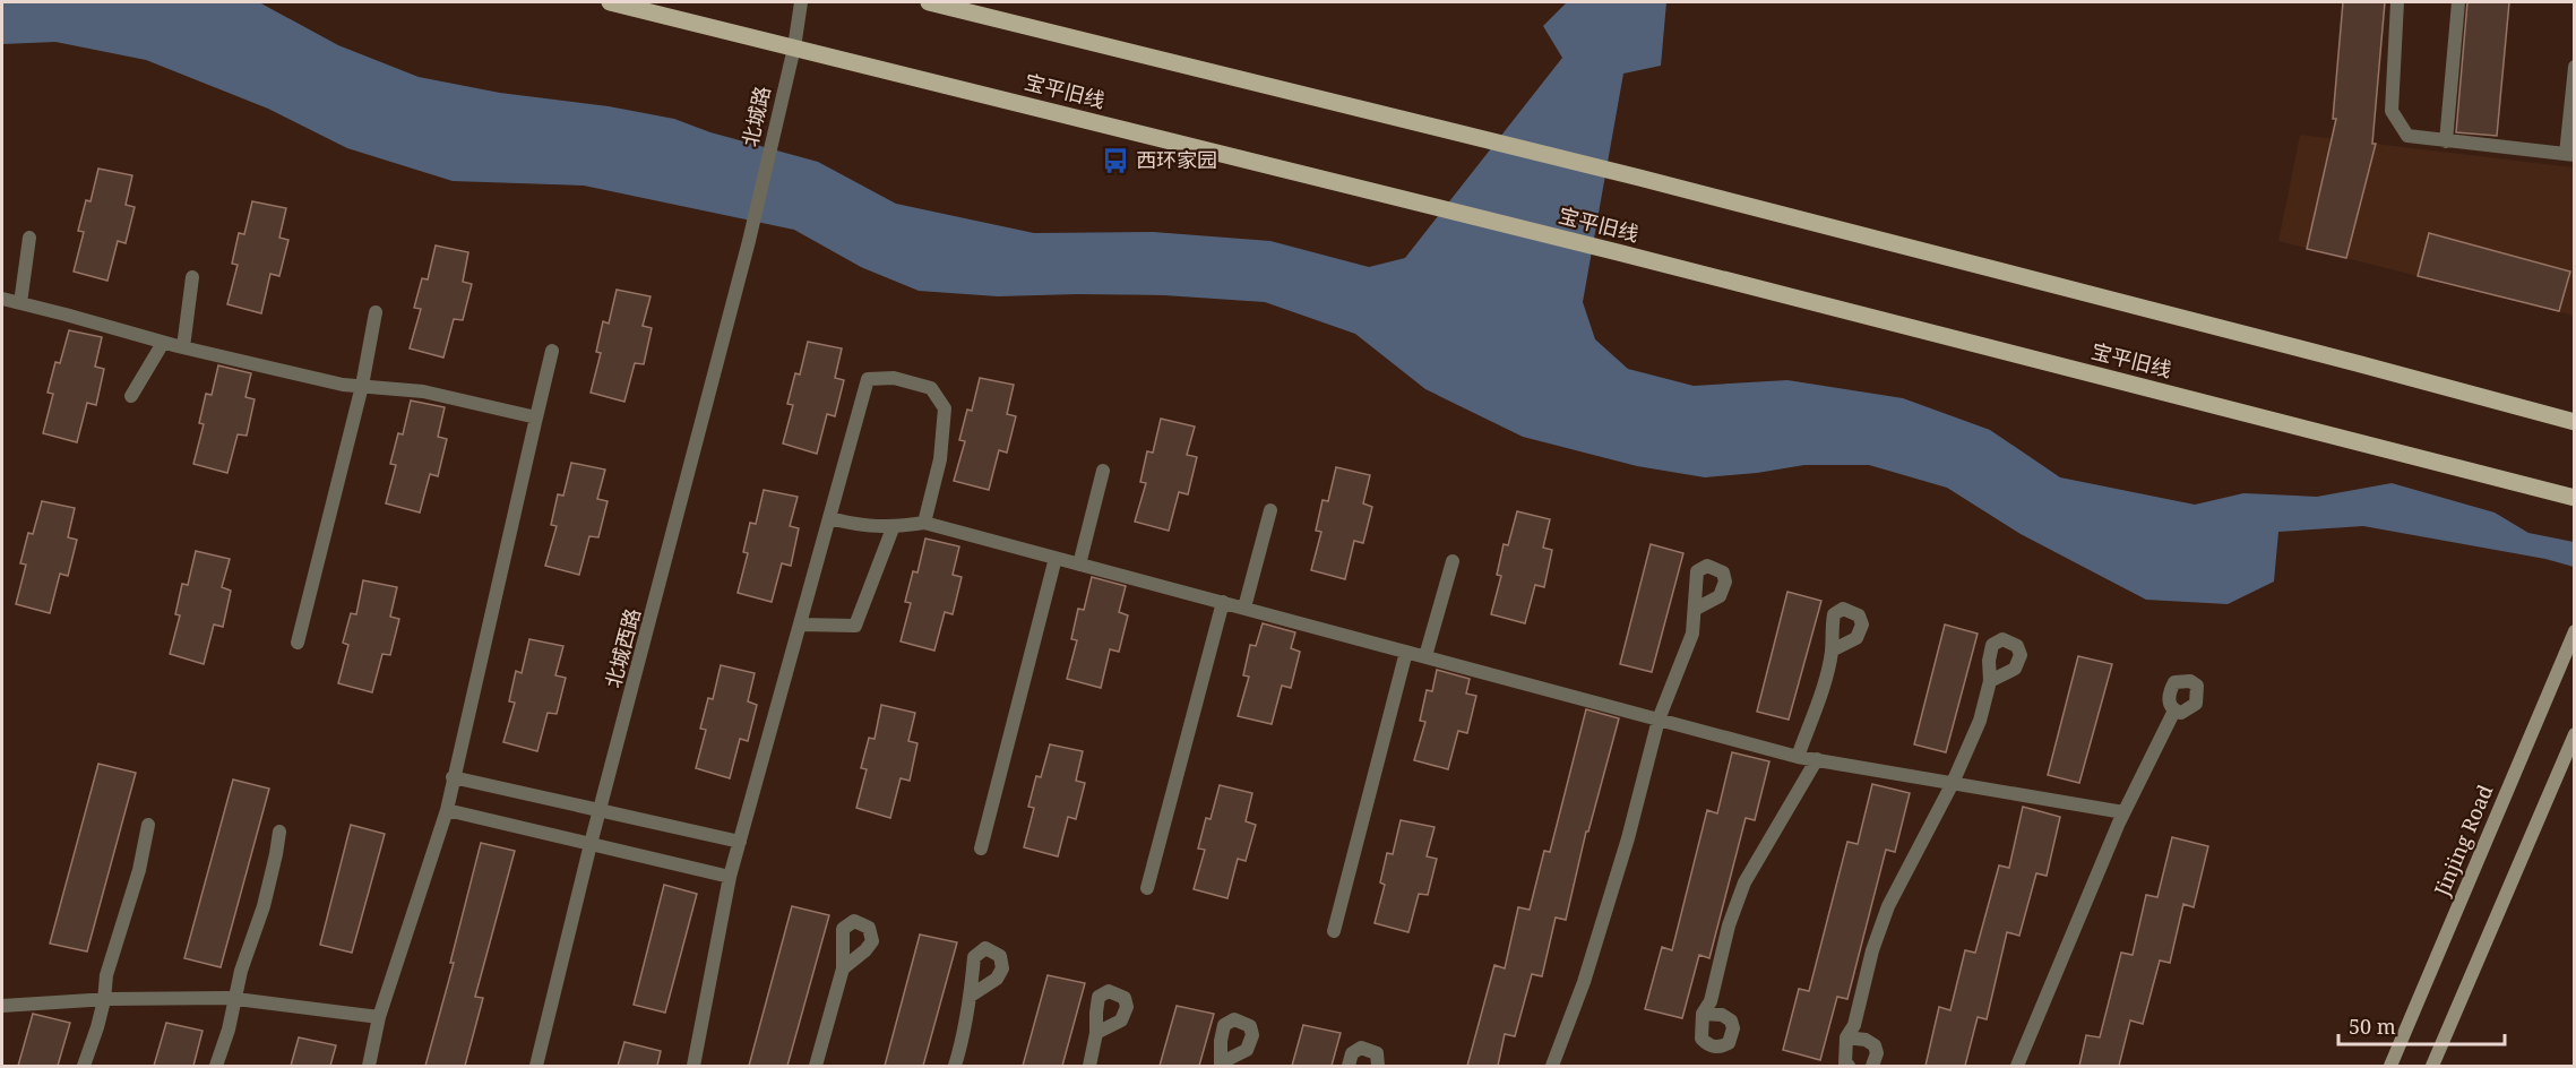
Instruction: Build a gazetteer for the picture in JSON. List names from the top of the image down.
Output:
{
  "streets": {
    "main road": ["宝平旧线", "Jinjing Road"],
    "street": ["北城路", "北城西路"]
  },
  "crossings": [
    ["宝平旧线", "北城路"],
    ["北城路", "北城西路"]
  ],
  "places": {
    "bus stop": ["西环家园"]
  },
  "scale_bar": "50 m"
}
